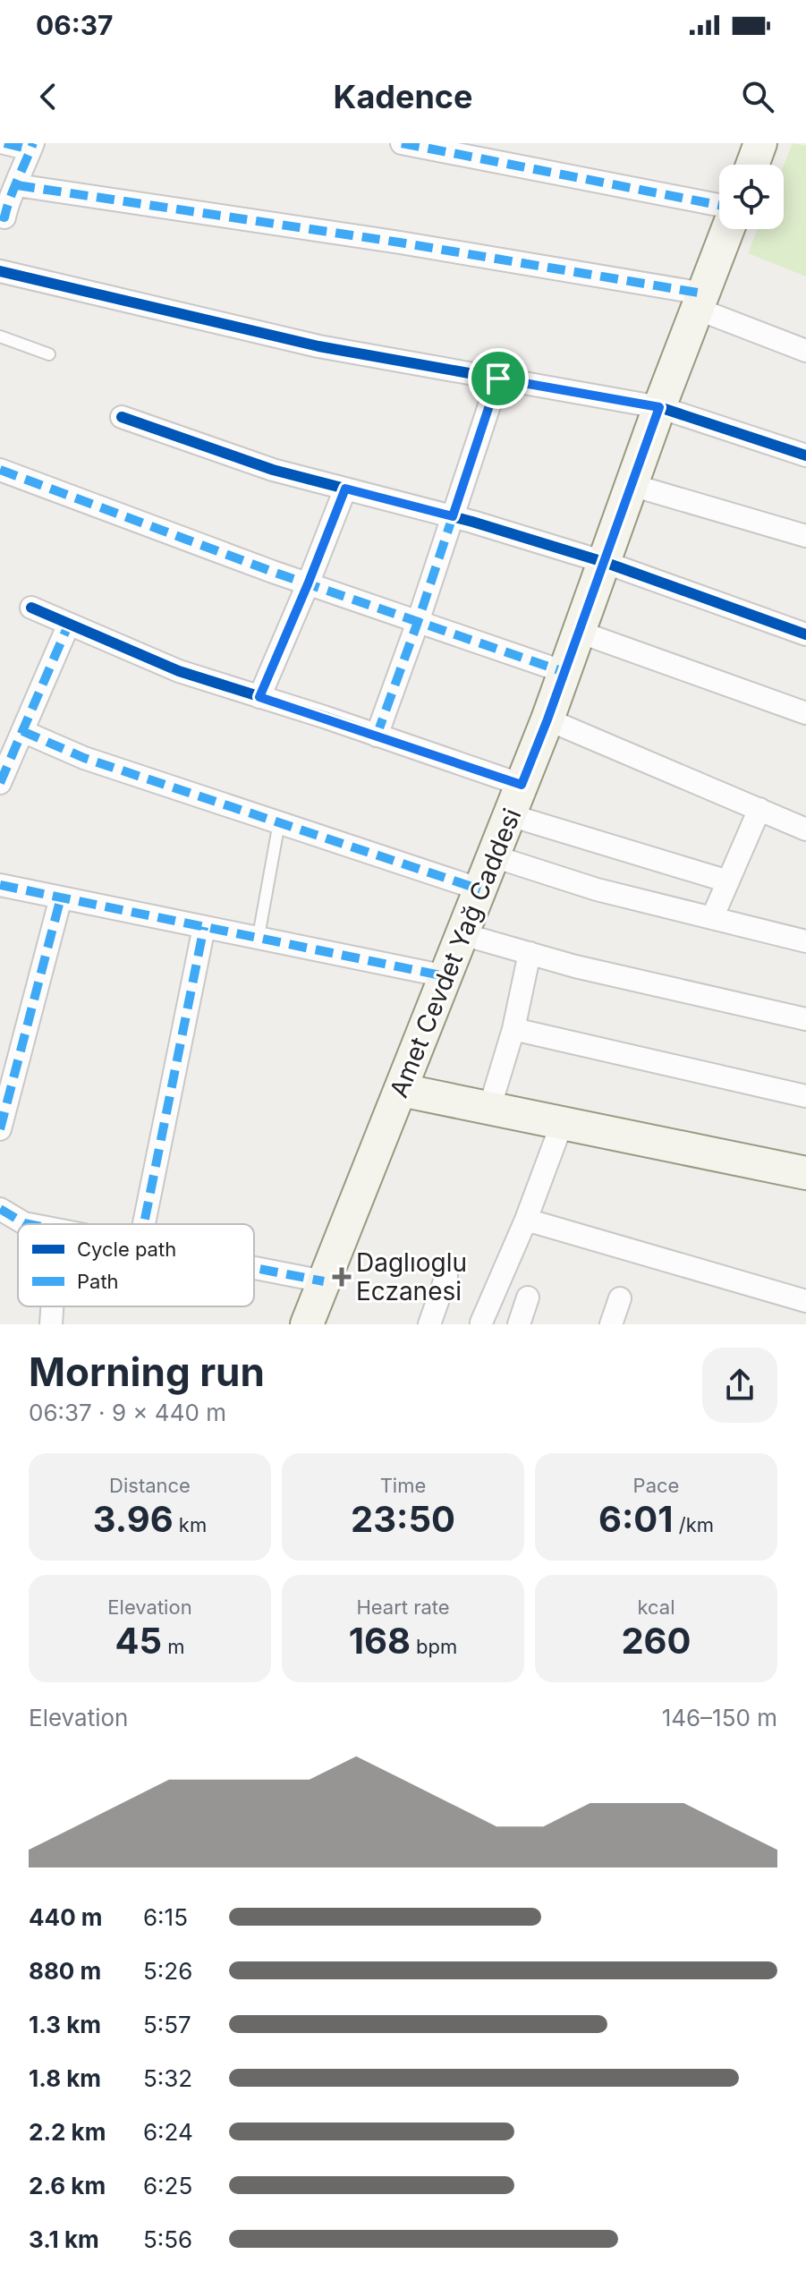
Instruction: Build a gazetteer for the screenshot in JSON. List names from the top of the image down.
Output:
{
  "streets": {
    "main road": ["Amet Cevdet Yağ Caddesi"]
  },
  "places": {
    "health": ["Daglıoglu Eczanesi"]
  },
  "legend": ["Cycle path", "Path"],
  "page": {
    "status": "06:37",
    "header": "Kadence",
    "heading": ["Morning run", "06:37 · 9 × 440 m"],
    "stats": [
      ["Distance", "3.96 km"],
      ["Time", "23:50"],
      ["Pace", "6:01 /km"],
      ["Elevation", "45 m"],
      ["Heart rate", "168 bpm"],
      ["kcal", "260"]
    ],
    "chart": ["Elevation", "146–150 m"],
    "list": [
      {
        "name": "440 m",
        "note": "6:15"
      },
      {
        "name": "880 m",
        "note": "5:26"
      },
      {
        "name": "1.3 km",
        "note": "5:57"
      },
      {
        "name": "1.8 km",
        "note": "5:32"
      },
      {
        "name": "2.2 km",
        "note": "6:24"
      },
      {
        "name": "2.6 km",
        "note": "6:25"
      },
      {
        "name": "3.1 km",
        "note": "5:56"
      }
    ]
  }
}
